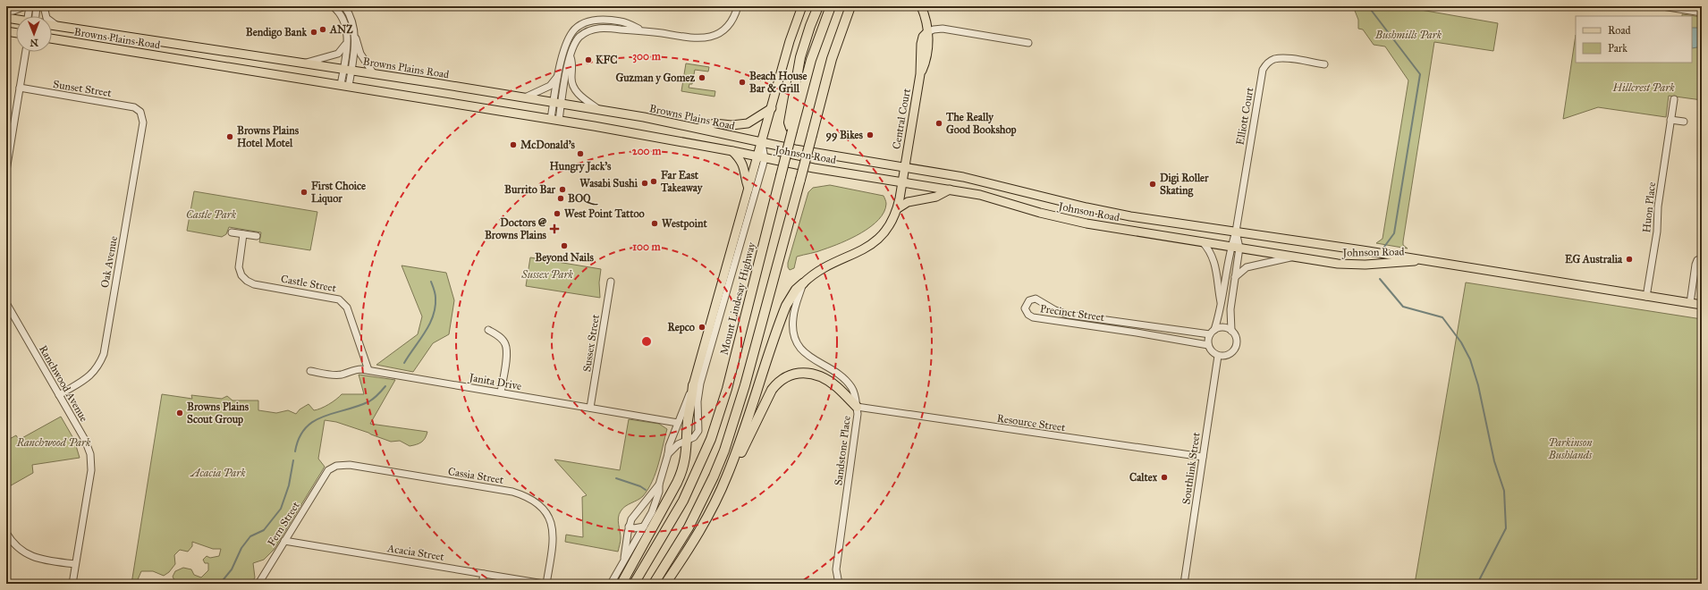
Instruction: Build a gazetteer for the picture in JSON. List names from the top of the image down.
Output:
{
  "streets": {
    "highway": ["Mount Lindesay Highway"],
    "main road": ["Browns Plains Road", "Central Court", "Johnson Road"],
    "street": [
      "Sunset Street",
      "Elliott Court",
      "Huon Place",
      "Oak Avenue",
      "Castle Street",
      "Precinct Street",
      "Sussex Street",
      "Janita Drive",
      "Ranchwood Avenue",
      "Resource Street",
      "Sandstone Place",
      "Southlink Street",
      "Cassia Street",
      "Fern Street",
      "Acacia Street"
    ]
  },
  "crossings": [
    ["Browns Plains Road", "Johnson Road"],
    ["Browns Plains Road", "Mount Lindesay Highway"],
    ["Sunset Street", "Oak Avenue"],
    ["Elliott Court", "Johnson Road"],
    ["Central Court", "Johnson Road"],
    ["Johnson Road", "Huon Place"],
    ["Johnson Road", "Mount Lindesay Highway"],
    ["Oak Avenue", "Ranchwood Avenue"],
    ["Castle Street", "Janita Drive"],
    ["Mount Lindesay Highway", "Janita Drive"],
    ["Precinct Street", "Southlink Street"],
    ["Sussex Street", "Janita Drive"],
    ["Resource Street", "Sandstone Place"],
    ["Resource Street", "Southlink Street"],
    ["Cassia Street", "Fern Street"],
    ["Cassia Street", "Acacia Street"],
    ["Fern Street", "Acacia Street"]
  ],
  "parks": [
    "Bushmills Park",
    "Hillcrest Park",
    "Castle Park",
    "Sussex Park",
    "Ranchwood Park",
    "Parkinson Bushlands",
    "Acacia Park"
  ],
  "places": {
    "other": [
      "ANZ",
      "Bendigo Bank",
      "KFC",
      "Guzman y Gomez",
      "Beach House Bar & Grill",
      "The Really Good Bookshop",
      "99 Bikes",
      "Browns Plains Hotel Motel",
      "McDonald's",
      "Hungry Jack's",
      "Far East Takeaway",
      "Wasabi Sushi",
      "Digi Roller Skating",
      "Burrito Bar",
      "First Choice Liquor",
      "BOQ",
      "West Point Tattoo",
      "Westpoint",
      "Beyond Nails",
      "EG Australia",
      "Repco",
      "Browns Plains Scout Group",
      "Caltex"
    ],
    "health": ["Doctors @ Browns Plains"]
  },
  "legend": ["Road", "Park"],
  "north": "bottom",
  "rings": ["300 m", "200 m", "100 m"]
}
